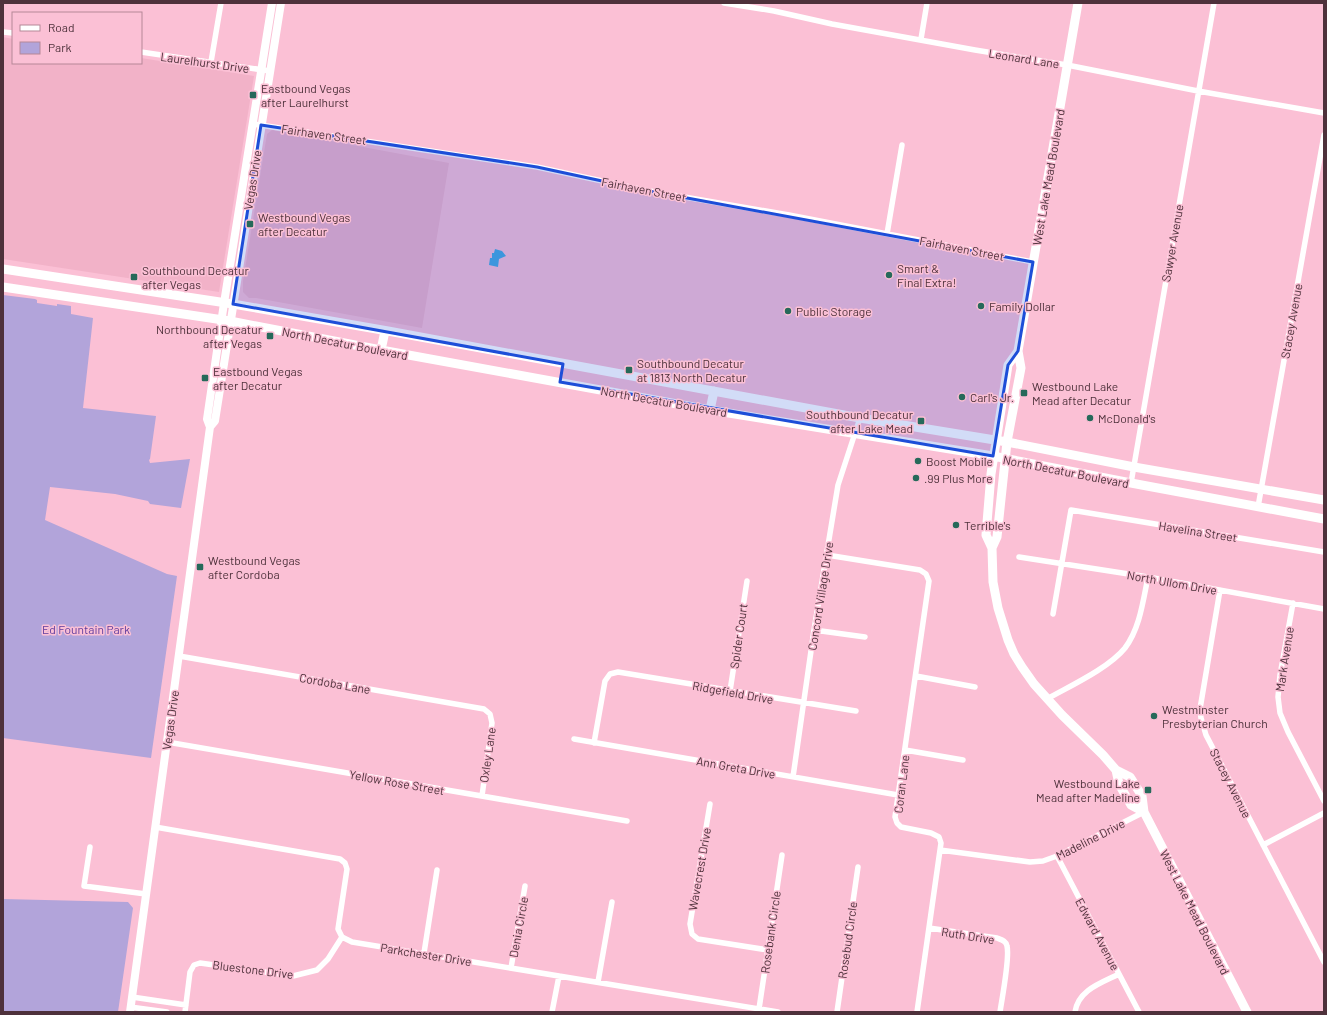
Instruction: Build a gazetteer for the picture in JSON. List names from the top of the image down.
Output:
{
  "streets": {
    "main road": ["West Lake Mead Boulevard", "Vegas Drive", "North Decatur Boulevard"],
    "street": [
      "Leonard Lane",
      "Laurelhurst Drive",
      "Fairhaven Street",
      "Sawyer Avenue",
      "Stacey Avenue",
      "Havelina Street",
      "North Ullom Drive",
      "Concord Village Drive",
      "Spider Court",
      "Mark Avenue",
      "Cordoba Lane",
      "Ridgefield Drive",
      "Oxley Lane",
      "Ann Greta Drive",
      "Yellow Rose Street",
      "Coran Lane",
      "Madeline Drive",
      "Wavecrest Drive",
      "Denia Circle",
      "Rosebank Circle",
      "Edward Avenue",
      "Ruth Drive",
      "Rosebud Circle",
      "Parkchester Drive",
      "Bluestone Drive"
    ]
  },
  "crossings": [
    ["Leonard Lane", "West Lake Mead Boulevard"],
    ["Leonard Lane", "Sawyer Avenue"],
    ["Laurelhurst Drive", "Vegas Drive"],
    ["Fairhaven Street", "West Lake Mead Boulevard"],
    ["Fairhaven Street", "Vegas Drive"],
    ["West Lake Mead Boulevard", "North Decatur Boulevard"],
    ["West Lake Mead Boulevard", "Madeline Drive"],
    ["Vegas Drive", "North Decatur Boulevard"],
    ["Vegas Drive", "Cordoba Lane"],
    ["Vegas Drive", "Yellow Rose Street"],
    ["Sawyer Avenue", "North Decatur Boulevard"],
    ["Stacey Avenue", "North Decatur Boulevard"],
    ["Stacey Avenue", "North Ullom Drive"],
    ["North Decatur Boulevard", "Concord Village Drive"],
    ["Havelina Street", "North Ullom Drive"],
    ["North Ullom Drive", "Mark Avenue"],
    ["Concord Village Drive", "Ridgefield Drive"],
    ["Concord Village Drive", "Ann Greta Drive"],
    ["Concord Village Drive", "Coran Lane"],
    ["Spider Court", "Ridgefield Drive"],
    ["Cordoba Lane", "Oxley Lane"],
    ["Ridgefield Drive", "Ann Greta Drive"],
    ["Oxley Lane", "Yellow Rose Street"],
    ["Ann Greta Drive", "Coran Lane"],
    ["Coran Lane", "Madeline Drive"],
    ["Madeline Drive", "Edward Avenue"],
    ["Wavecrest Drive", "Rosebank Circle"],
    ["Denia Circle", "Parkchester Drive"],
    ["Rosebank Circle", "Parkchester Drive"],
    ["Parkchester Drive", "Bluestone Drive"]
  ],
  "parks": ["Ed Fountain Park"],
  "places": {
    "transit": [
      "Eastbound Vegas after Laurelhurst",
      "Westbound Vegas after Decatur",
      "Southbound Decatur after Vegas",
      "Northbound Decatur after Vegas",
      "Southbound Decatur at 1813 North Decatur",
      "Eastbound Vegas after Decatur",
      "Westbound Lake Mead after Decatur",
      "Southbound Decatur after Lake Mead",
      "Westbound Vegas after Cordoba",
      "Westbound Lake Mead after Madeline"
    ],
    "other": [
      "Smart & Final Extra!",
      "Family Dollar",
      "Public Storage",
      "Carl's Jr.",
      "McDonald's",
      "Boost Mobile",
      ".99 Plus More",
      "Terrible's",
      "Westminster Presbyterian Church"
    ]
  },
  "legend": ["Road", "Park"]
}
